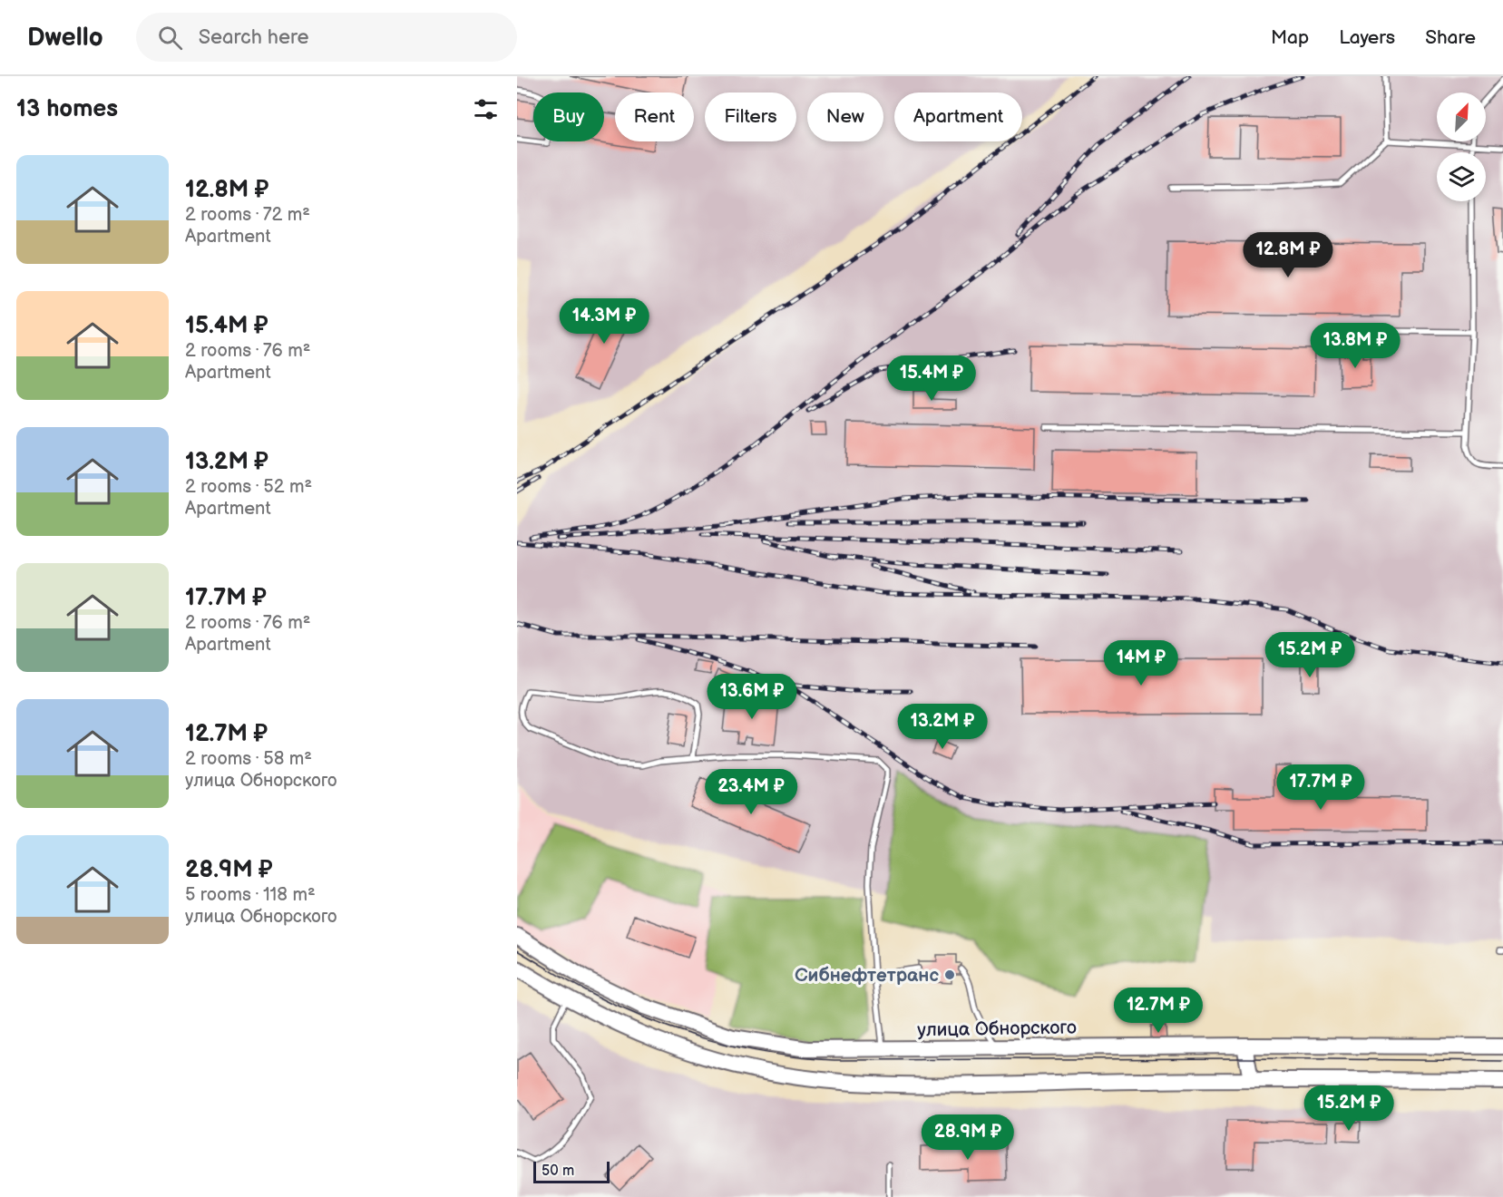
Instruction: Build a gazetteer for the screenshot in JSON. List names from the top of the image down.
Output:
{
  "streets": {
    "main road": ["улица Обнорского"]
  },
  "places": ["Сибнефтетранс"],
  "scale_bar": "50 m",
  "north": "top right",
  "page": {
    "header": "Dwello",
    "search": "Search here",
    "nav": ["Map", "Layers", "Share"],
    "heading": "13 homes",
    "chip": [
      "Buy",
      "Rent",
      "Filters",
      "New",
      "Apartment"
    ],
    "list": [
      {
        "name": "12.8M ₽",
        "note": "2 rooms · 72 m² · Apartment"
      },
      {
        "name": "15.4M ₽",
        "note": "2 rooms · 76 m² · Apartment"
      },
      {
        "name": "13.2M ₽",
        "note": "2 rooms · 52 m² · Apartment"
      },
      {
        "name": "17.7M ₽",
        "note": "2 rooms · 76 m² · Apartment"
      },
      {
        "name": "12.7M ₽",
        "note": "2 rooms · 58 m² · улица Обнорского"
      },
      {
        "name": "28.9M ₽",
        "note": "5 rooms · 118 m² · улица Обнорского"
      }
    ],
    "price": [
      "12.8M ₽",
      "14.3M ₽",
      "13.8M ₽",
      "15.4M ₽",
      "15.2M ₽",
      "14M ₽",
      "13.6M ₽",
      "13.2M ₽",
      "17.7M ₽",
      "23.4M ₽",
      "12.7M ₽",
      "15.2M ₽",
      "28.9M ₽"
    ],
    "scale": "50 m"
  }
}
